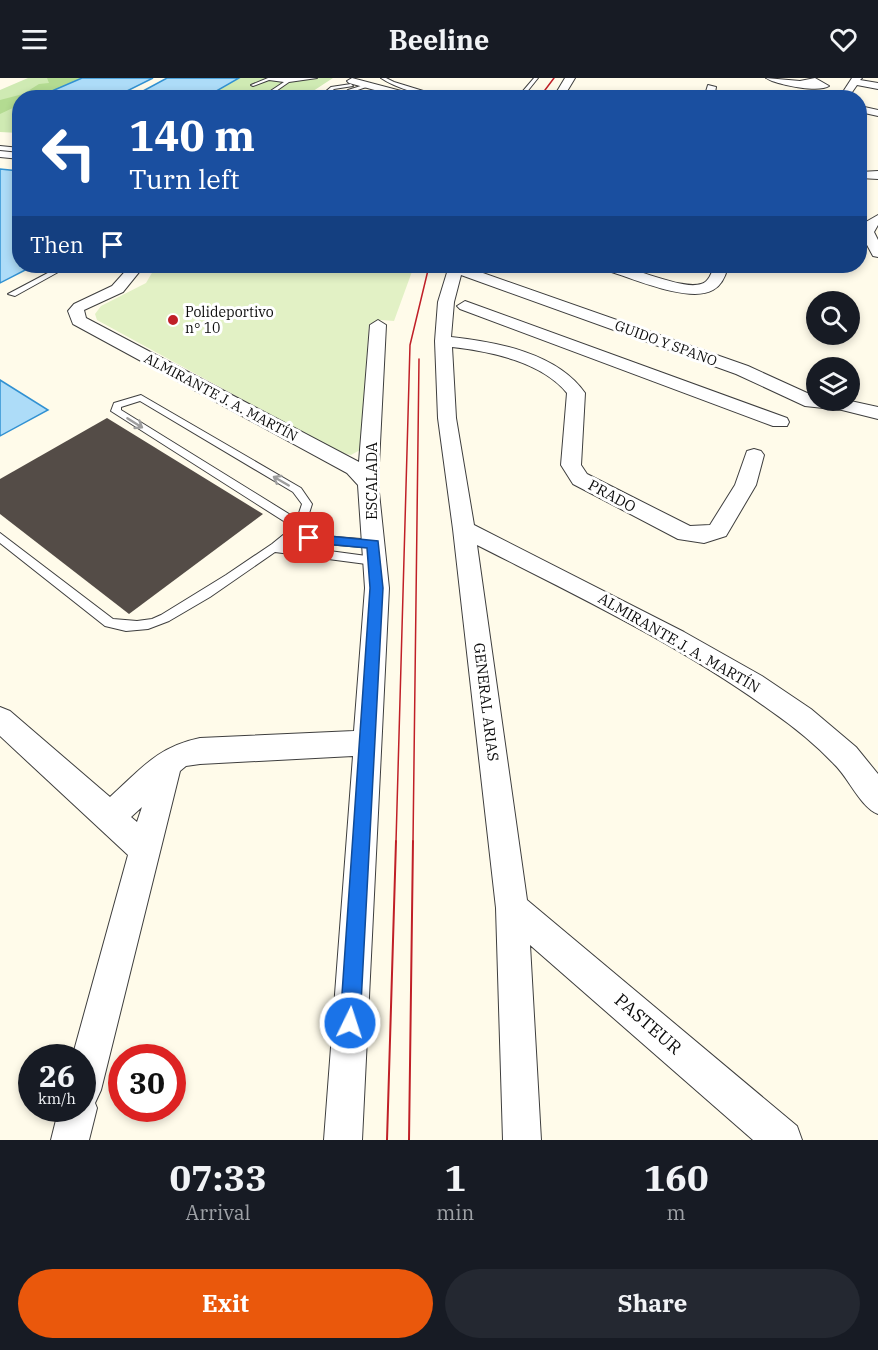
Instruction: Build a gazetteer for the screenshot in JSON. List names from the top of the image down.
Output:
{
  "streets": {
    "street": [
      "GUIDO Y SPANO",
      "ALMIRANTE J. A. MARTÍN",
      "ESCALADA",
      "PRADO",
      "GENERAL ARIAS",
      "PASTEUR"
    ]
  },
  "crossings": [
    ["ALMIRANTE J. A. MARTÍN", "ESCALADA"],
    ["ALMIRANTE J. A. MARTÍN", "GENERAL ARIAS"],
    ["PRADO", "GENERAL ARIAS"],
    ["GENERAL ARIAS", "PASTEUR"]
  ],
  "places": ["Polideportivo n° 10"],
  "page": {
    "header": "Beeline",
    "turn": ["140 m", "Turn left"],
    "then": "Then",
    "speed": "26 km/h",
    "limit": "30",
    "eta": [
      "07:33",
      "Arrival",
      "1",
      "min",
      "160",
      "m"
    ],
    "buttons": ["Exit", "Share"]
  }
}
